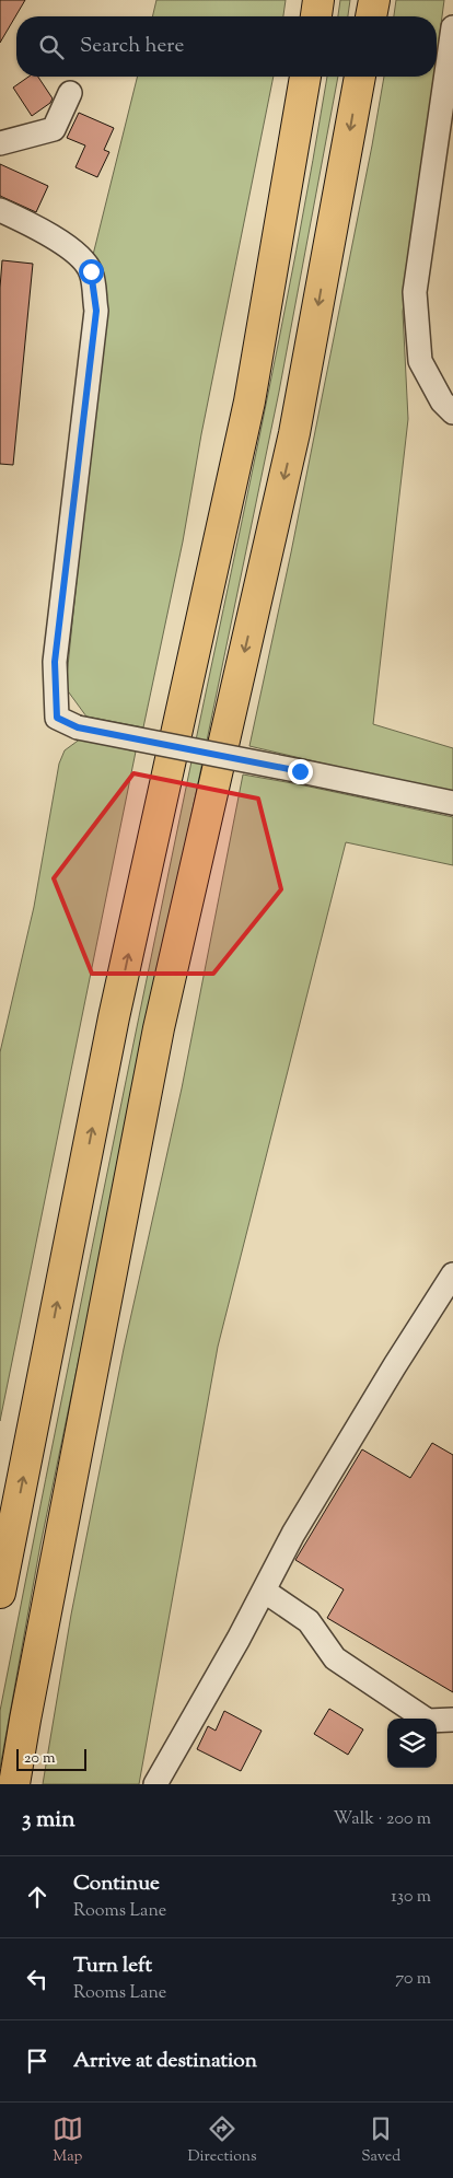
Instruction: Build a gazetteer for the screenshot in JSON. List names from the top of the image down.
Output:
{
  "scale_bar": "20 m",
  "page": {
    "search": "Search here",
    "scale": "20 m",
    "heading": ["3 min", "Walk · 200 m"],
    "list": [
      ["Continue", "Rooms Lane", "130 m"],
      ["Turn left", "Rooms Lane", "70 m"],
      "Arrive at destination"
    ],
    "nav": ["Map", "Directions", "Saved"]
  }
}
